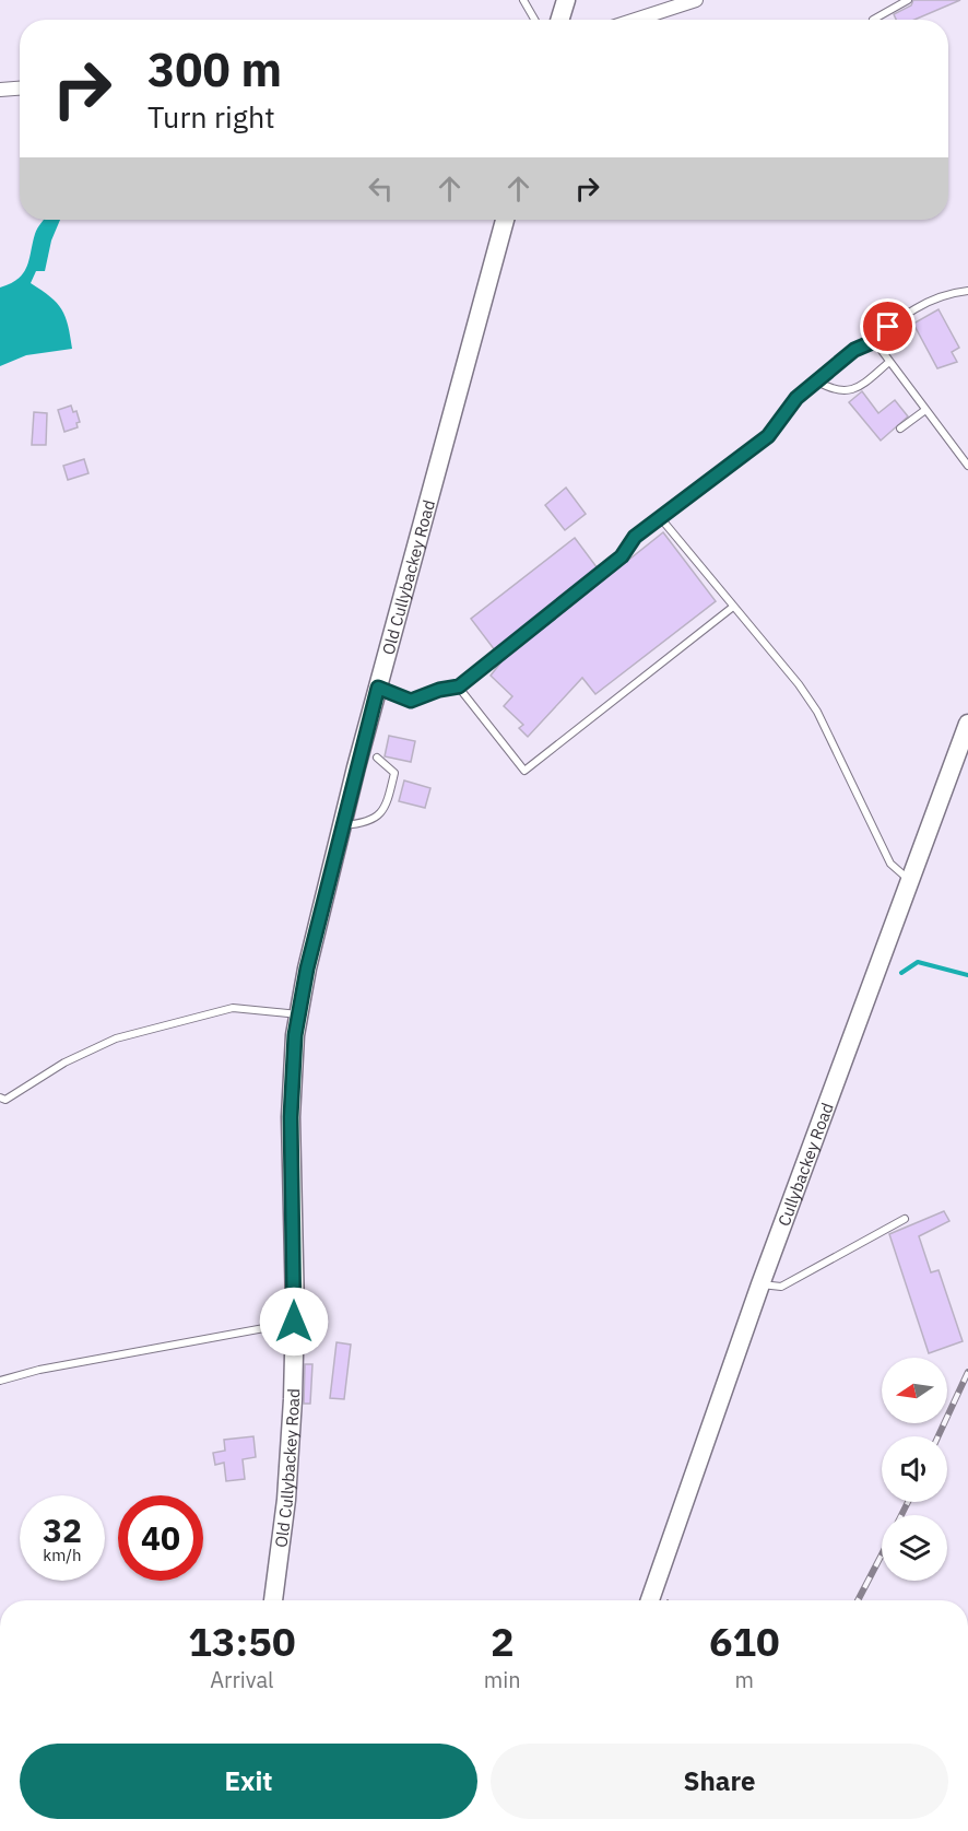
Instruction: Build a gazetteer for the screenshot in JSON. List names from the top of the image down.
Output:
{
  "streets": {
    "street": ["Old Cullybackey Road", "Cullybackey Road"]
  },
  "north": "left",
  "page": {
    "turn": ["300 m", "Turn right"],
    "speed": "32 km/h",
    "limit": "40",
    "eta": [
      "13:50",
      "Arrival",
      "2",
      "min",
      "610",
      "m"
    ],
    "buttons": ["Exit", "Share"]
  }
}
